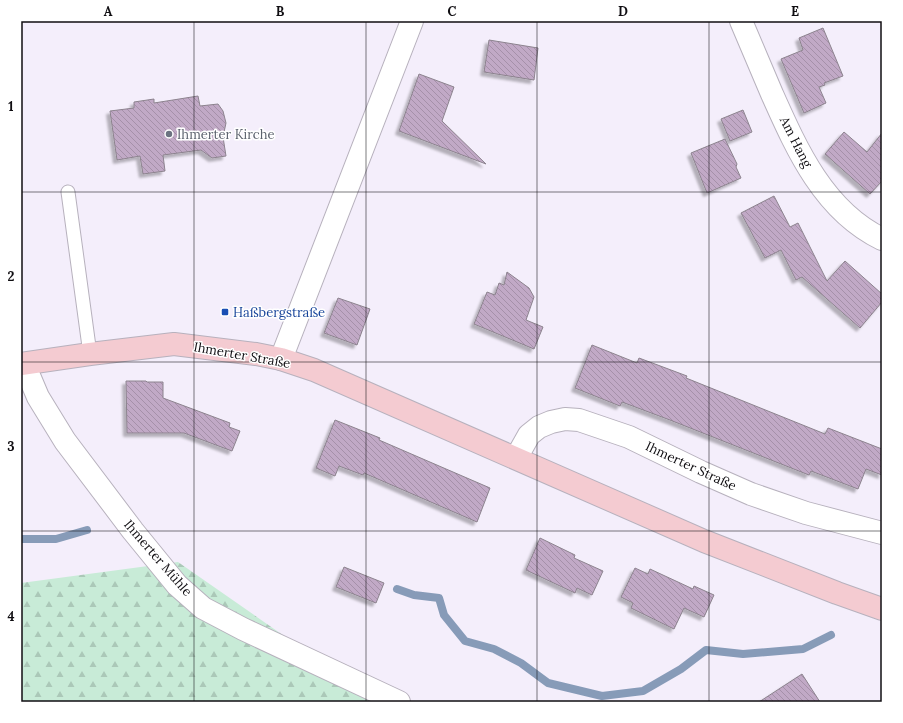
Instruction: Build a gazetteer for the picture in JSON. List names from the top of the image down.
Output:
{
  "streets": {
    "main road": ["Ihmerter Straße"],
    "street": ["Am Hang", "Ihmerter Mühle"]
  },
  "crossings": [
    ["Ihmerter Straße", "Ihmerter Mühle"]
  ],
  "places": {
    "other": ["Ihmerter Kirche"],
    "transit": ["Haßbergstraße"]
  },
  "grid": {
    "columns": [
      "A",
      "B",
      "C",
      "D",
      "E"
    ],
    "rows": [
      "1",
      "2",
      "3",
      "4"
    ]
  }
}
